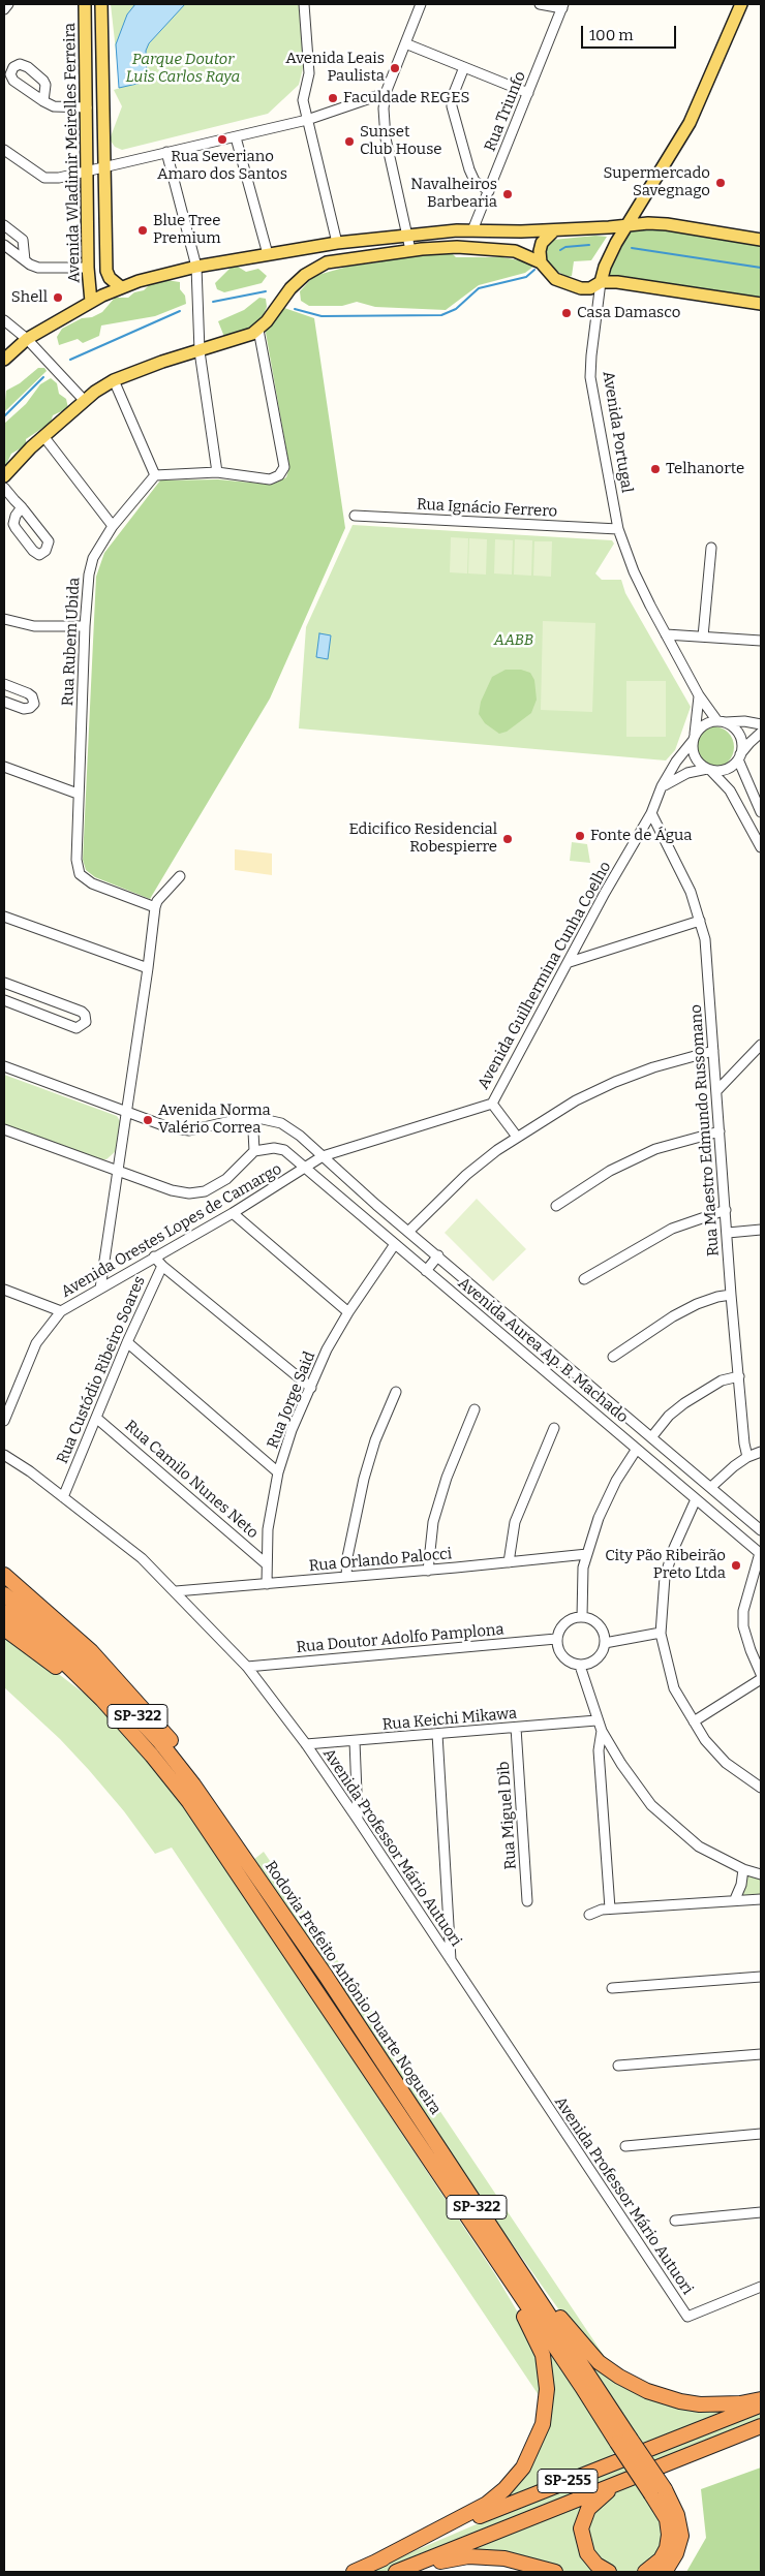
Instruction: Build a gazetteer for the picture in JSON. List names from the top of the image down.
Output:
{
  "streets": {
    "highway": ["SP-322", "Rodovia Prefeito Antônio Duarte Nogueira", "SP-255"],
    "main road": ["Avenida Wladimir Meirelles Ferreira", "Avenida Portugal"],
    "street": [
      "Rua Triunfo",
      "Rua Ignácio Ferrero",
      "Rua Rubem Ubida",
      "Avenida Guilhermina Cunha Coelho",
      "Rua Maestro Edmundo Russomano",
      "Avenida Orestes Lopes de Camargo",
      "Avenida Aurea Ap. B. Machado",
      "Rua Custódio Ribeiro Soares",
      "Rua Jorge Said",
      "Rua Camilo Nunes Neto",
      "Rua Orlando Palocci",
      "Rua Doutor Adolfo Pamplona",
      "Rua Keichi Mikawa",
      "Rua Miguel Dib",
      "Avenida Professor Mário Autuori"
    ]
  },
  "crossings": [
    ["Avenida Portugal", "Rua Ignácio Ferrero"],
    ["Avenida Portugal", "Avenida Guilhermina Cunha Coelho"],
    ["Avenida Guilhermina Cunha Coelho", "Rua Maestro Edmundo Russomano"],
    ["Avenida Guilhermina Cunha Coelho", "Avenida Orestes Lopes de Camargo"],
    ["Avenida Guilhermina Cunha Coelho", "Avenida Aurea Ap. B. Machado"],
    ["Avenida Orestes Lopes de Camargo", "Avenida Aurea Ap. B. Machado"],
    ["Avenida Orestes Lopes de Camargo", "Rua Custódio Ribeiro Soares"],
    ["Avenida Aurea Ap. B. Machado", "Rua Jorge Said"],
    ["Rua Custódio Ribeiro Soares", "Rua Camilo Nunes Neto"],
    ["Rua Custódio Ribeiro Soares", "Avenida Professor Mário Autuori"],
    ["Rua Jorge Said", "Rua Camilo Nunes Neto"],
    ["Rua Jorge Said", "Rua Orlando Palocci"],
    ["Rua Orlando Palocci", "Avenida Professor Mário Autuori"],
    ["Rua Doutor Adolfo Pamplona", "Avenida Professor Mário Autuori"],
    ["Rua Keichi Mikawa", "Rua Miguel Dib"],
    ["Rua Keichi Mikawa", "Avenida Professor Mário Autuori"]
  ],
  "parks": ["Parque Doutor Luis Carlos Raya", "AABB"],
  "places": [
    "Avenida Leais Paulista",
    "Faculdade REGES",
    "Rua Severiano Amaro dos Santos",
    "Sunset Club House",
    "Supermercado Savegnago",
    "Navalheiros Barbearia",
    "Blue Tree Premium",
    "Shell",
    "Casa Damasco",
    "Telhanorte",
    "Fonte de Água",
    "Edicifico Residencial Robespierre",
    "Avenida Norma Valério Correa",
    "City Pão Ribeirão Preto Ltda"
  ],
  "scale_bar": "100 m"
}
